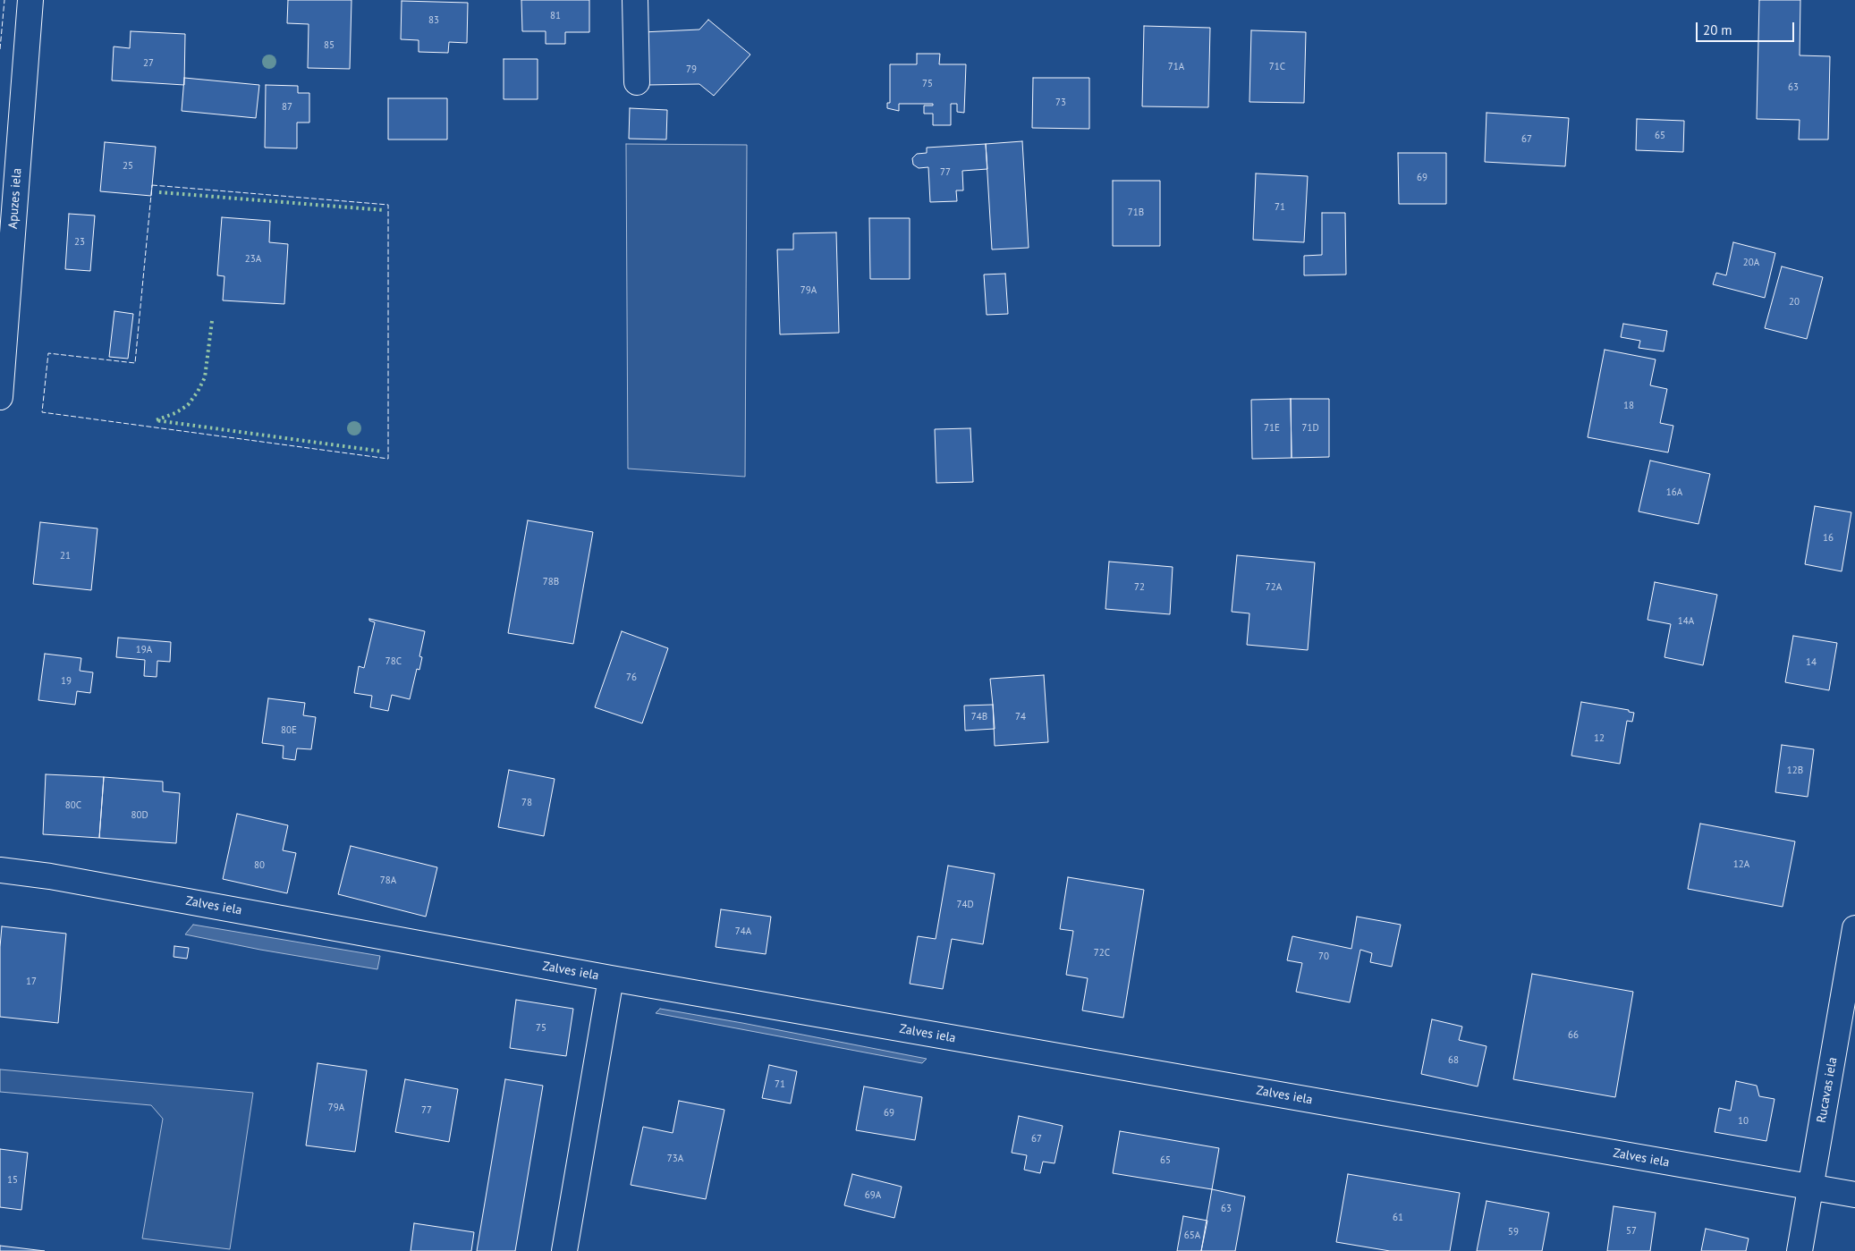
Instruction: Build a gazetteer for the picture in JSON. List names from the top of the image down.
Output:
{
  "streets": {
    "street": ["Apuzes iela", "Zalves iela", "Rucavas iela"]
  },
  "crossings": [
    ["Zalves iela", "Rucavas iela"]
  ],
  "house_numbers": [
    "81",
    "83",
    "85",
    "27",
    "71A",
    "71C",
    "79",
    "75",
    "63",
    "73",
    "87",
    "65",
    "67",
    "25",
    "77",
    "69",
    "71",
    "71B",
    "23",
    "23A",
    "20A",
    "79A",
    "20",
    "18",
    "71E",
    "71D",
    "16A",
    "16",
    "21",
    "78B",
    "72",
    "72A",
    "14A",
    "19A",
    "78C",
    "14",
    "76",
    "19",
    "74B",
    "74",
    "80E",
    "12",
    "12B",
    "78",
    "80C",
    "80D",
    "12A",
    "80",
    "78A",
    "74D",
    "74A",
    "72C",
    "70",
    "17",
    "75",
    "66",
    "68",
    "71",
    "79A",
    "77",
    "69",
    "10",
    "67",
    "73A",
    "65",
    "15",
    "69A",
    "63",
    "61",
    "57",
    "59",
    "65A"
  ],
  "scale_bar": "20 m"
}
